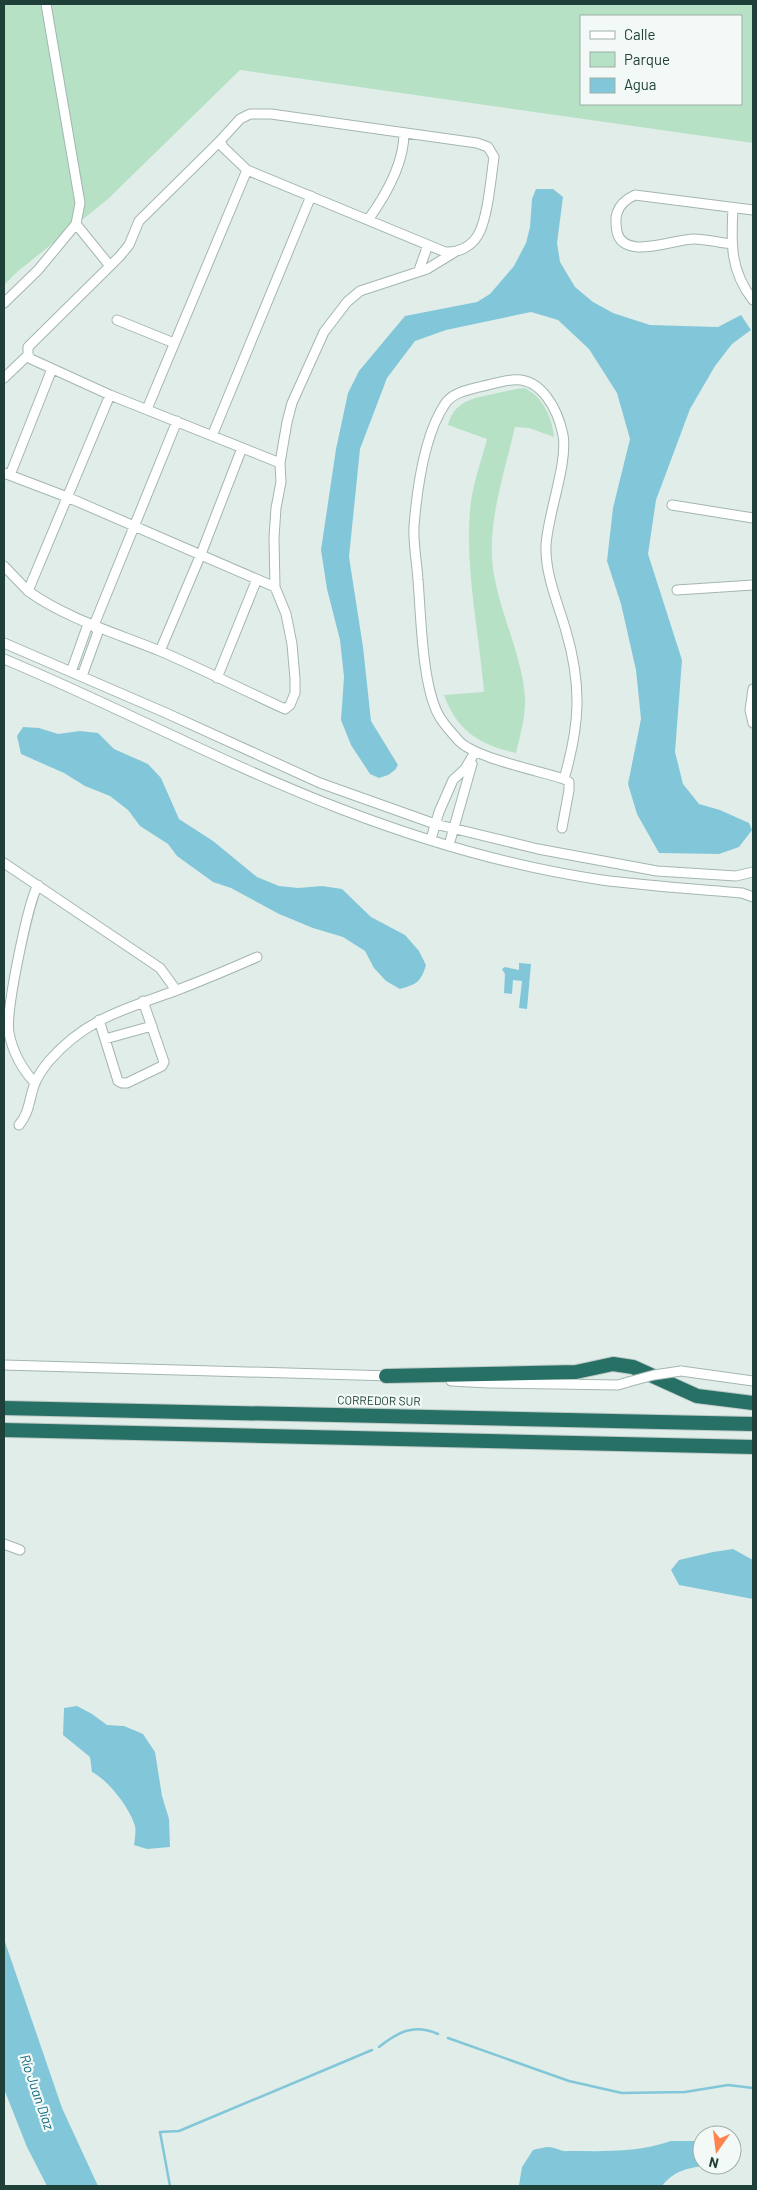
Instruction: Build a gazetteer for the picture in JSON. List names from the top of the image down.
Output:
{
  "streets": {
    "highway": ["CORREDOR SUR"]
  },
  "water": ["Río Juan Díaz"],
  "legend": ["Calle", "Parque", "Agua"],
  "north": "bottom"
}
